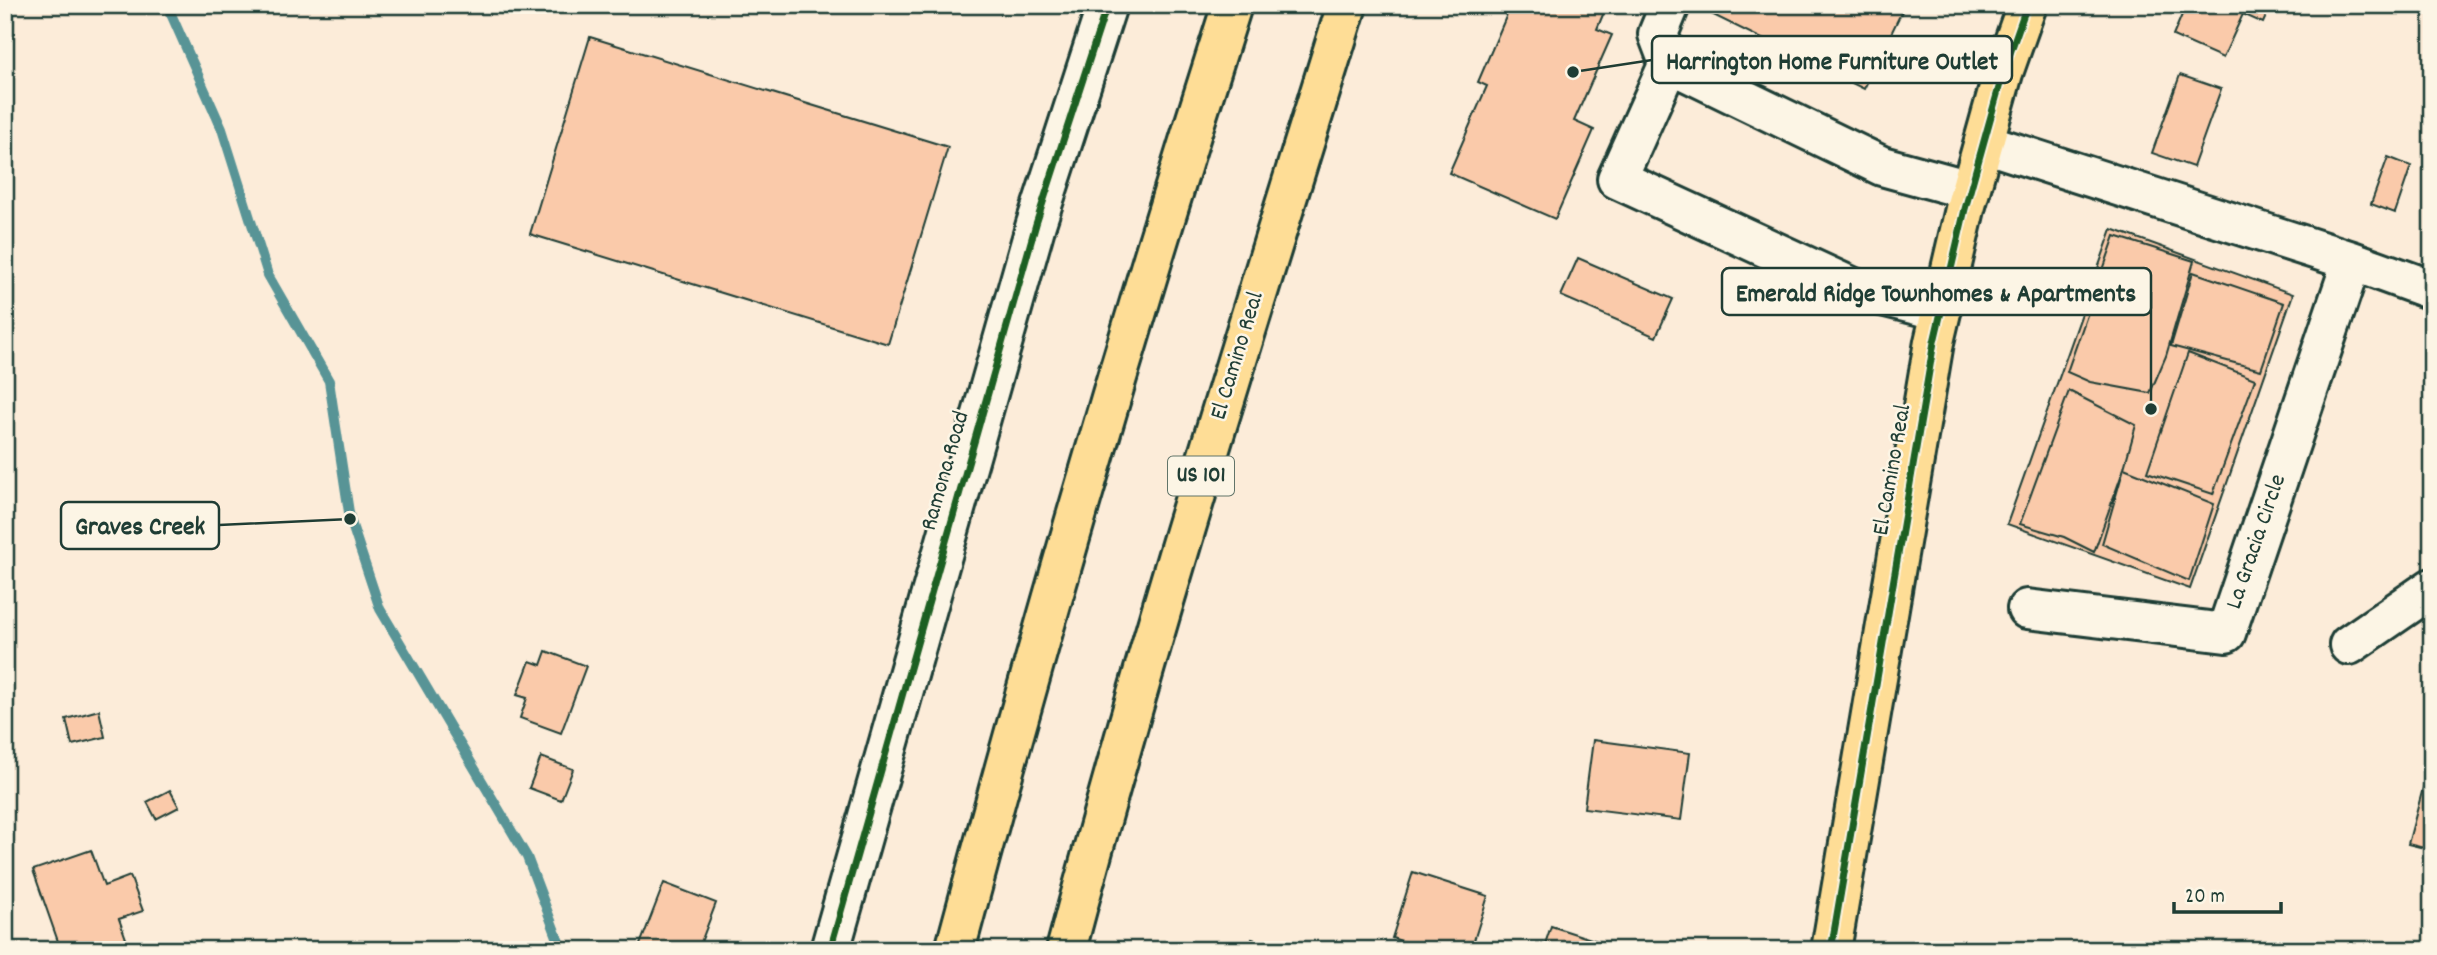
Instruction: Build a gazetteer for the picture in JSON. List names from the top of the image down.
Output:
{
  "streets": {
    "main road": ["El Camino Real", "US 101"],
    "street": ["Ramona Road", "La Gracia Circle"]
  },
  "places": ["Harrington Home Furniture Outlet", "Emerald Ridge Townhomes & Apartments", "Graves Creek"],
  "scale_bar": "20 m"
}
